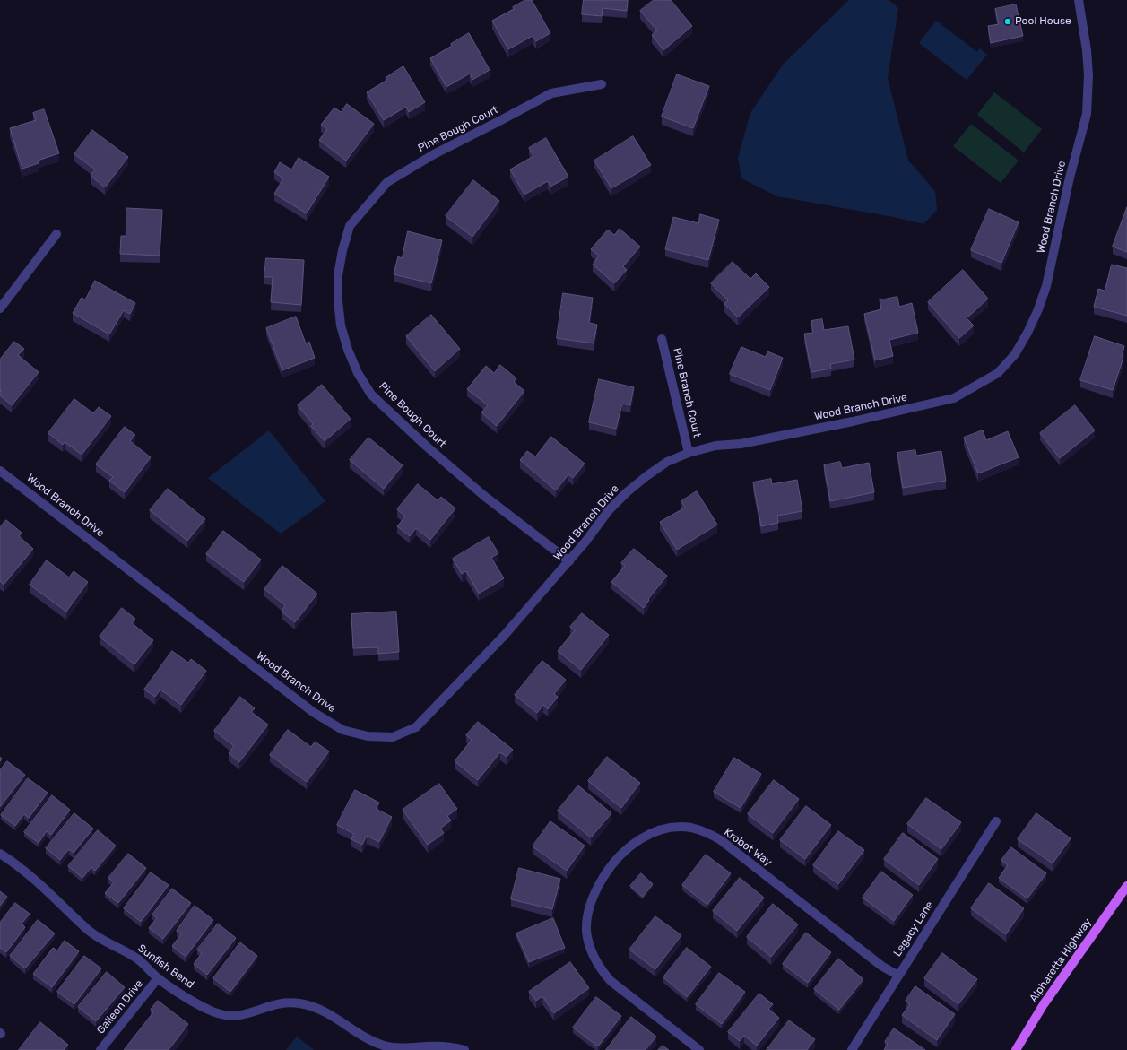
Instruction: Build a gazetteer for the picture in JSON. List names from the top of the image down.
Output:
{
  "streets": {
    "main road": ["Alpharetta Highway"],
    "street": [
      "Pine Bough Court",
      "Wood Branch Drive",
      "Pine Branch Court",
      "Krobot Way",
      "Legacy Lane",
      "Sunfish Bend",
      "Galleon Drive"
    ]
  },
  "crossings": [
    ["Pine Bough Court", "Wood Branch Drive"],
    ["Wood Branch Drive", "Pine Branch Court"],
    ["Krobot Way", "Legacy Lane"],
    ["Sunfish Bend", "Galleon Drive"]
  ],
  "places": ["Pool House"]
}
